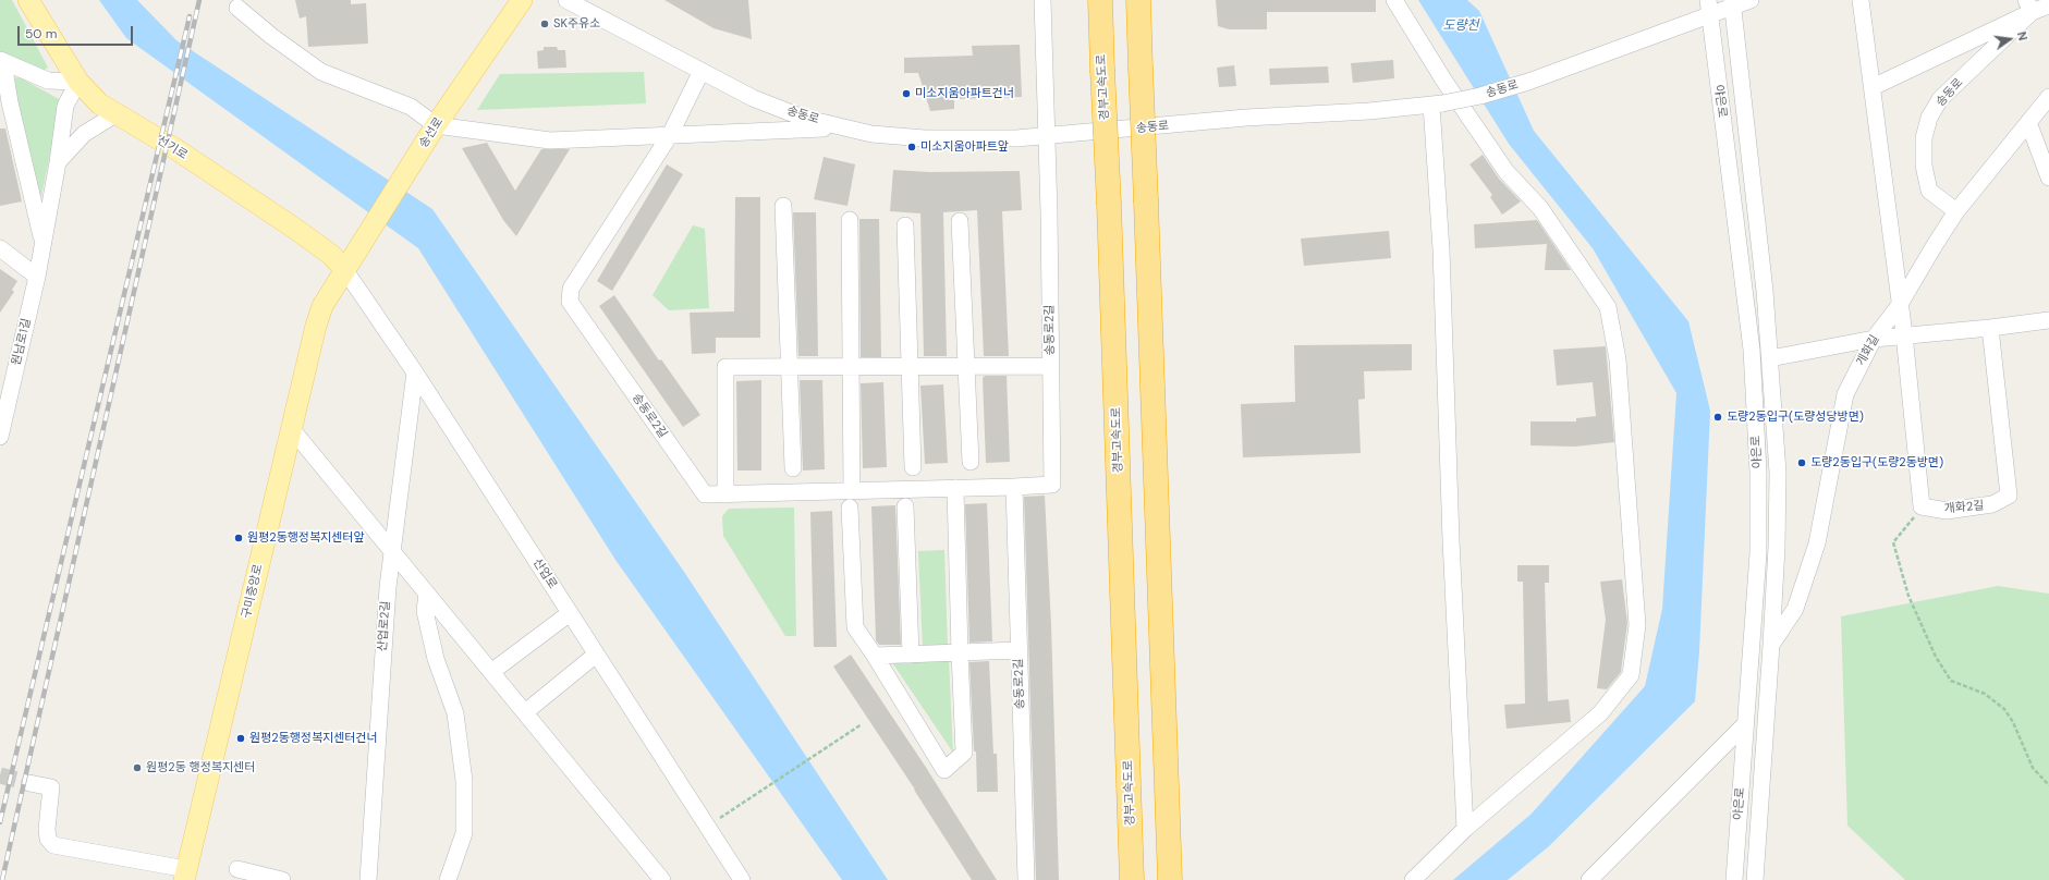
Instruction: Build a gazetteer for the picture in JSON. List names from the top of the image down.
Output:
{
  "streets": {
    "highway": ["경부고속도로"],
    "main road": ["송선로", "선기로", "구미중앙로"],
    "street": [
      "송동로",
      "야은로",
      "송동로2길",
      "원남로1길",
      "개화길",
      "개화2길",
      "산업로",
      "산업로2길"
    ]
  },
  "crossings": [
    ["송동로", "야은로"],
    ["송동로", "송동로2길"],
    ["송동로", "개화길"],
    ["야은로", "개화길"],
    ["송선로", "선기로"],
    ["송선로", "산업로"],
    ["송선로", "구미중앙로"],
    ["선기로", "원남로1길"],
    ["선기로", "산업로"],
    ["선기로", "구미중앙로"],
    ["산업로", "구미중앙로"],
    ["산업로", "산업로2길"]
  ],
  "water": ["도량천"],
  "places": [
    "SK주유소",
    "미소지움아파트건너",
    "미소지움아파트앞",
    "도량2동입구(도량성당방면)",
    "도량2동입구(도량2동방면)",
    "원평2동행정복지센터앞",
    "원평2동행정복지센터건너",
    "원평2동 행정복지센터"
  ],
  "scale_bar": "50 m",
  "north": "right"
}
